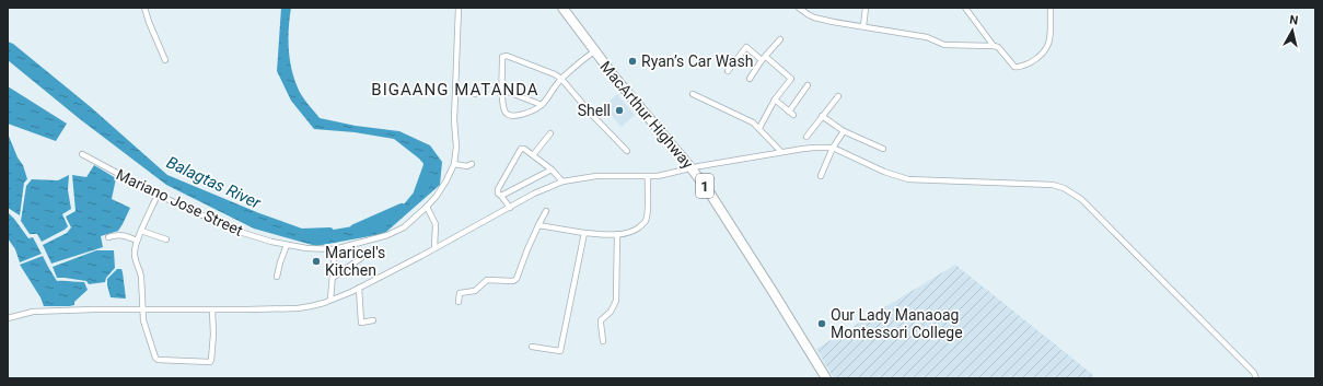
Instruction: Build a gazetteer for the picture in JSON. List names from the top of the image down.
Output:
{
  "streets": {
    "highway": ["MacArthur Highway", "1"],
    "street": ["Mariano Jose Street"]
  },
  "districts": ["BIGAANG MATANDA"],
  "water": ["Balagtas River"],
  "places": [
    "Ryan’s Car Wash",
    "Shell",
    "Maricel's Kitchen",
    "Our Lady Manaoag Montessori College"
  ],
  "north": "top"
}
